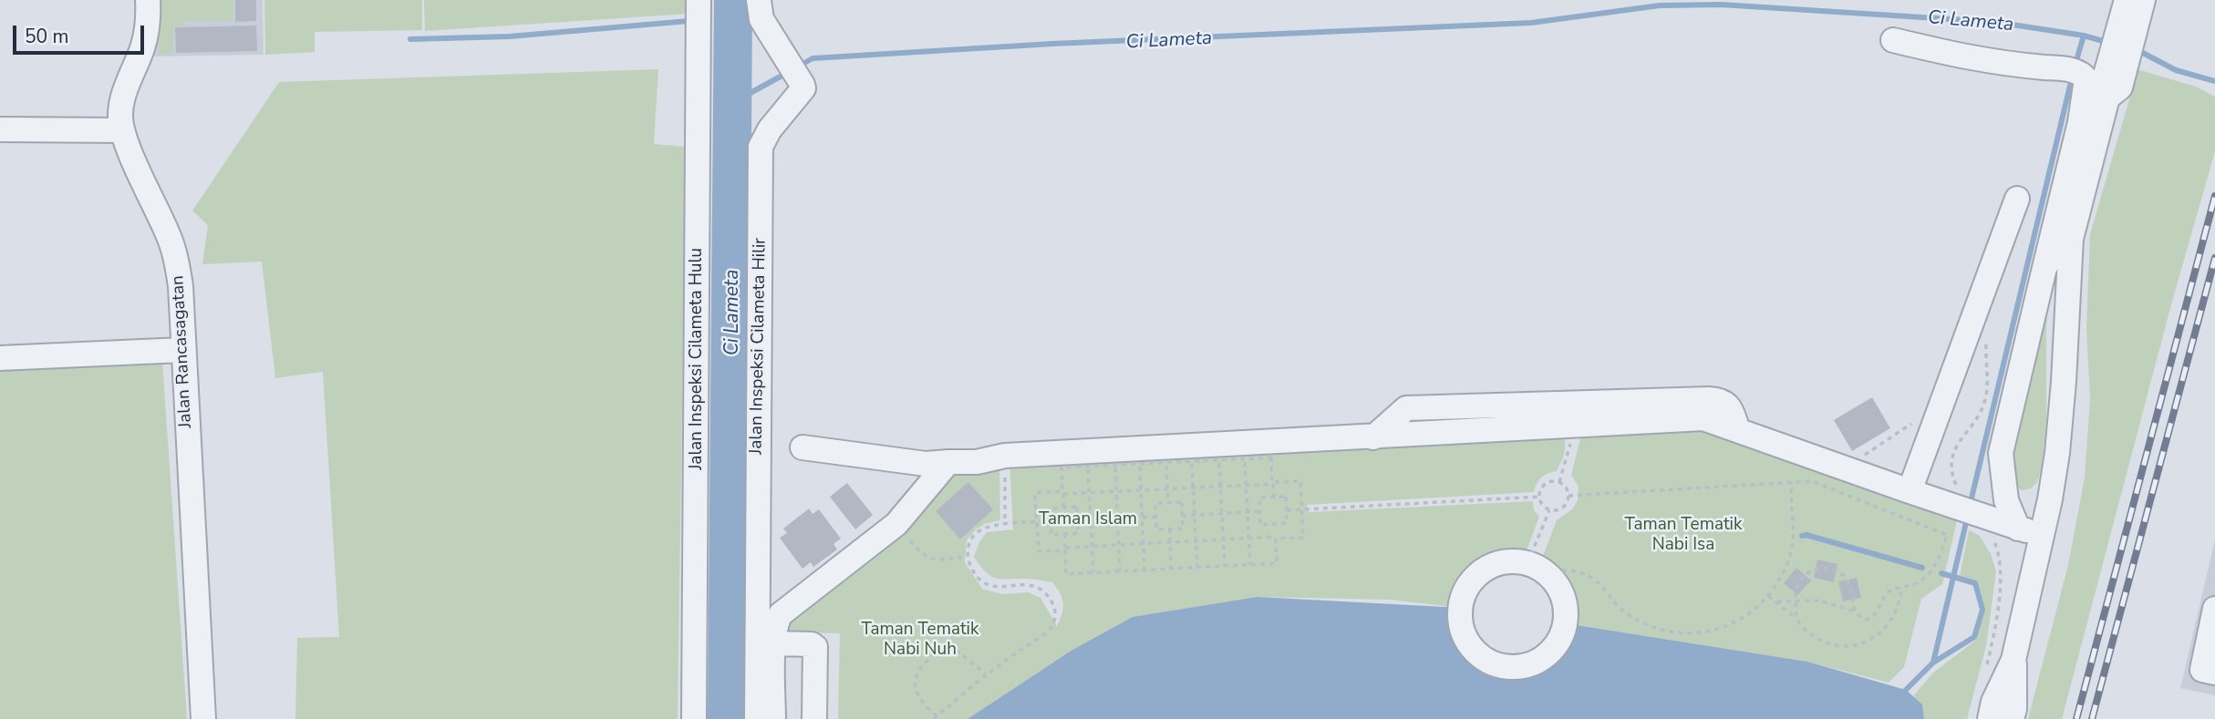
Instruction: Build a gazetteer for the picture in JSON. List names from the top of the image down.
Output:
{
  "streets": {
    "street": ["Jalan Inspeksi Cilameta Hilir", "Jalan Rancasagatan", "Jalan Inspeksi Cilameta Hulu"]
  },
  "water": ["Ci Lameta"],
  "parks": ["Taman Islam", "Taman Tematik Nabi Isa", "Taman Tematik Nabi Nuh"],
  "scale_bar": "50 m"
}
